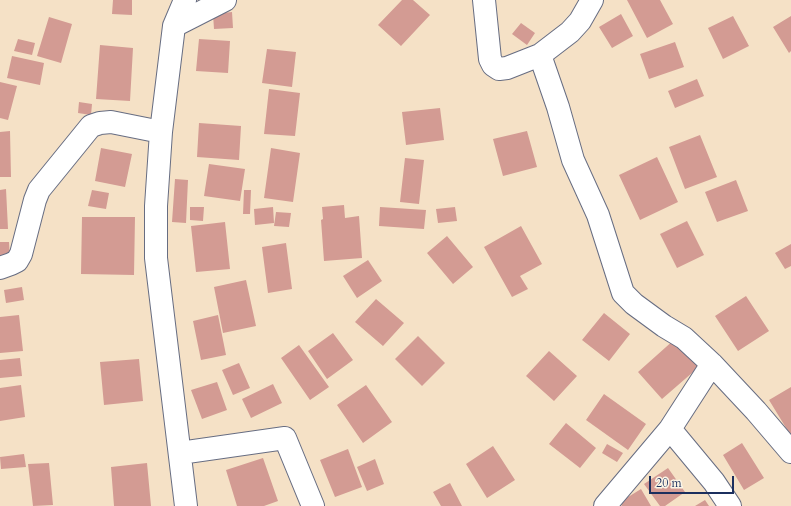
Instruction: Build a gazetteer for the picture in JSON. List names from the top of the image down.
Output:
{
  "scale_bar": "20 m"
}
